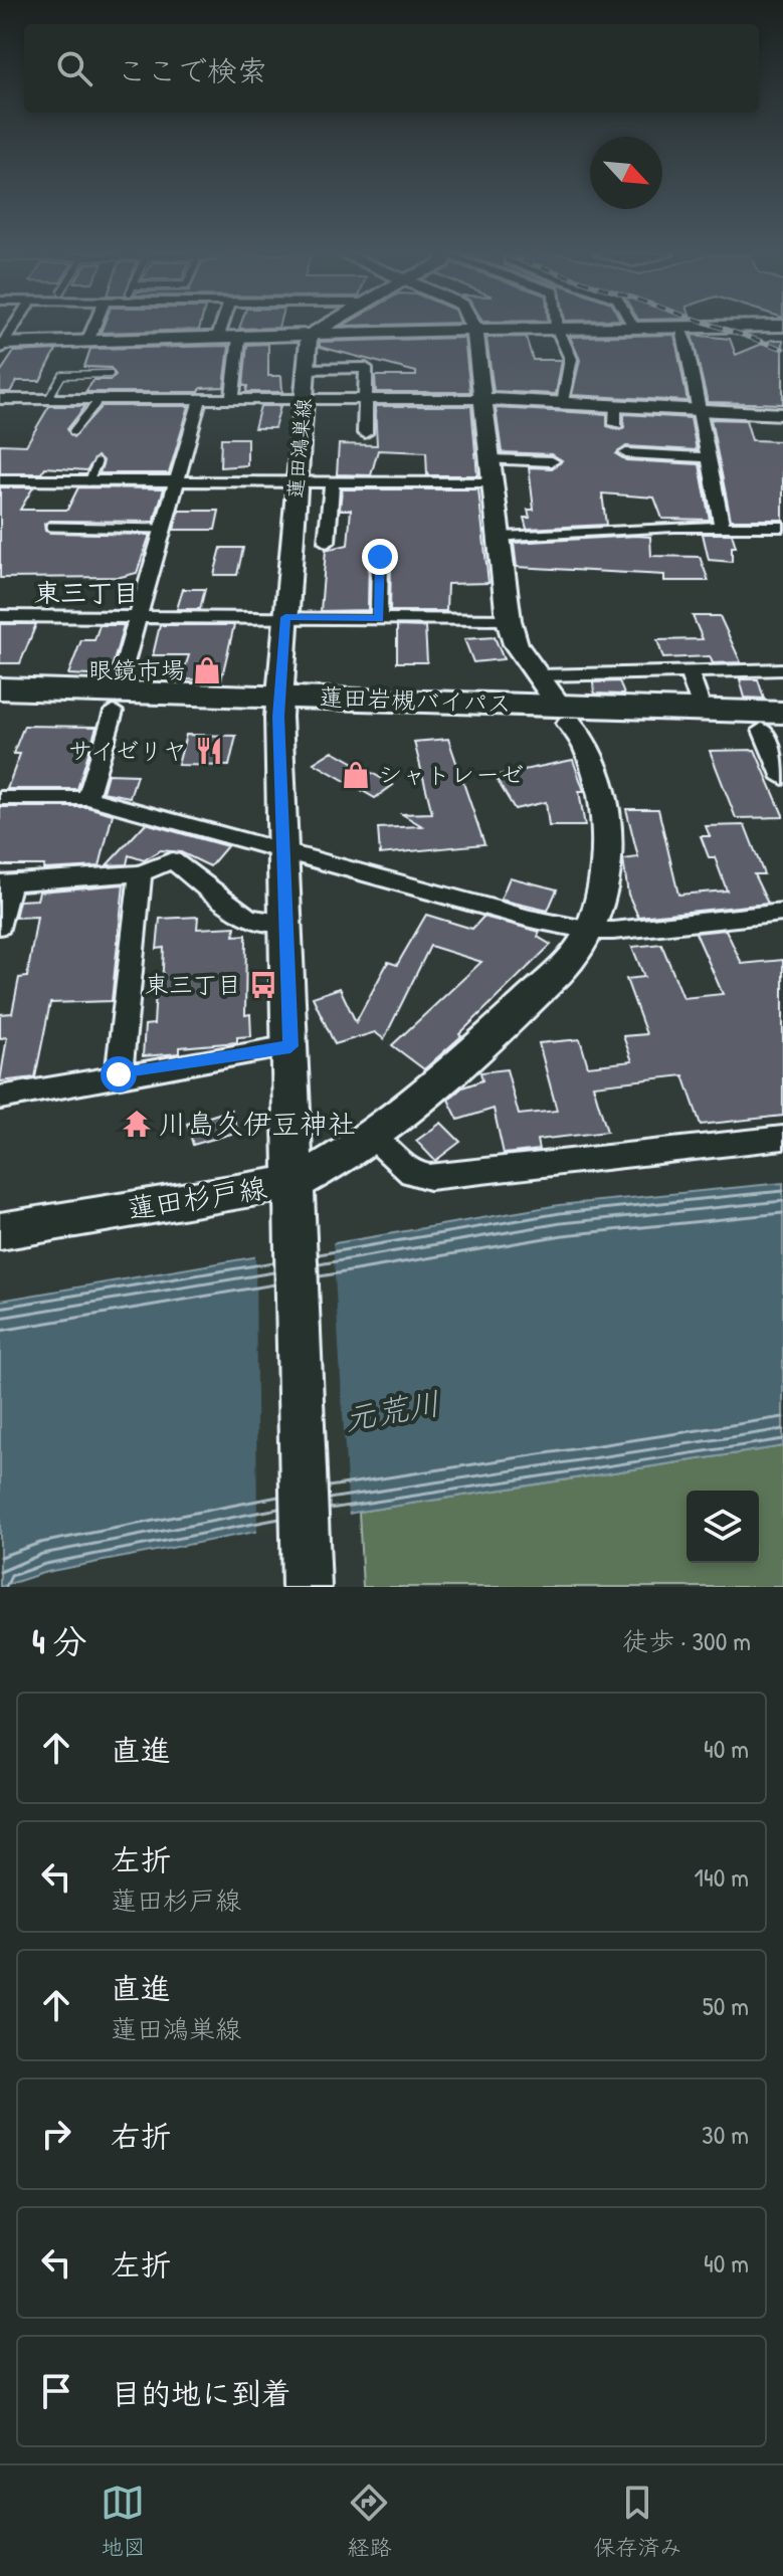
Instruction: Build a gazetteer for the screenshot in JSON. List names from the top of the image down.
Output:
{
  "streets": {
    "highway": ["蓮田岩槻バイパス"],
    "street": ["蓮田鴻巣線", "蓮田杉戸線"]
  },
  "crossings": [
    ["蓮田鴻巣線", "蓮田岩槻バイパス"],
    ["蓮田鴻巣線", "蓮田杉戸線"],
    ["蓮田岩槻バイパス", "蓮田杉戸線"]
  ],
  "districts": ["東三丁目"],
  "water": ["元荒川"],
  "places": {
    "shop": ["眼鏡市場", "シャトレーゼ"],
    "restaurant": ["サイゼリヤ"],
    "bus stop": ["東三丁目"],
    "temple": ["川島久伊豆神社"]
  },
  "north": "bottom right",
  "page": {
    "search": "ここで検索",
    "heading": ["4 分", "徒歩 · 300 m"],
    "list": [
      ["直進", "40 m"],
      ["左折", "蓮田杉戸線", "140 m"],
      ["直進", "蓮田鴻巣線", "50 m"],
      ["右折", "30 m"],
      ["左折", "40 m"],
      "目的地に到着"
    ],
    "nav": ["地図", "経路", "保存済み"]
  }
}
